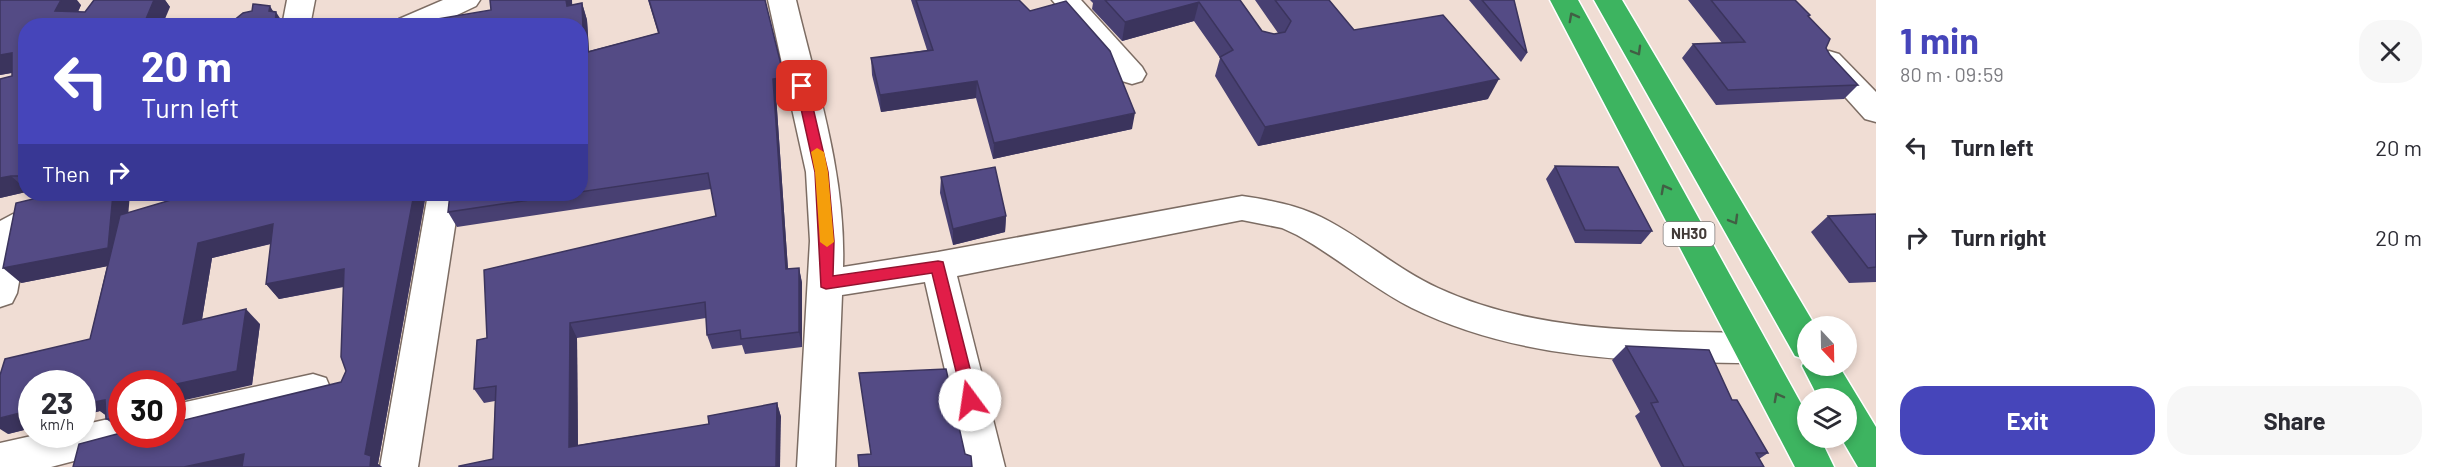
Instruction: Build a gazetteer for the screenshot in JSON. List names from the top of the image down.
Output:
{
  "streets": {
    "highway": ["NH30"]
  },
  "north": "bottom",
  "page": {
    "heading": ["1 min", "80 m · 09:59"],
    "turn": ["20 m", "Turn left"],
    "list": [
      {
        "name": "Turn left",
        "value": "20 m"
      },
      {
        "name": "Turn right",
        "value": "20 m"
      }
    ],
    "then": "Then",
    "speed": "23 km/h",
    "limit": "30",
    "buttons": ["Exit", "Share"]
  }
}
